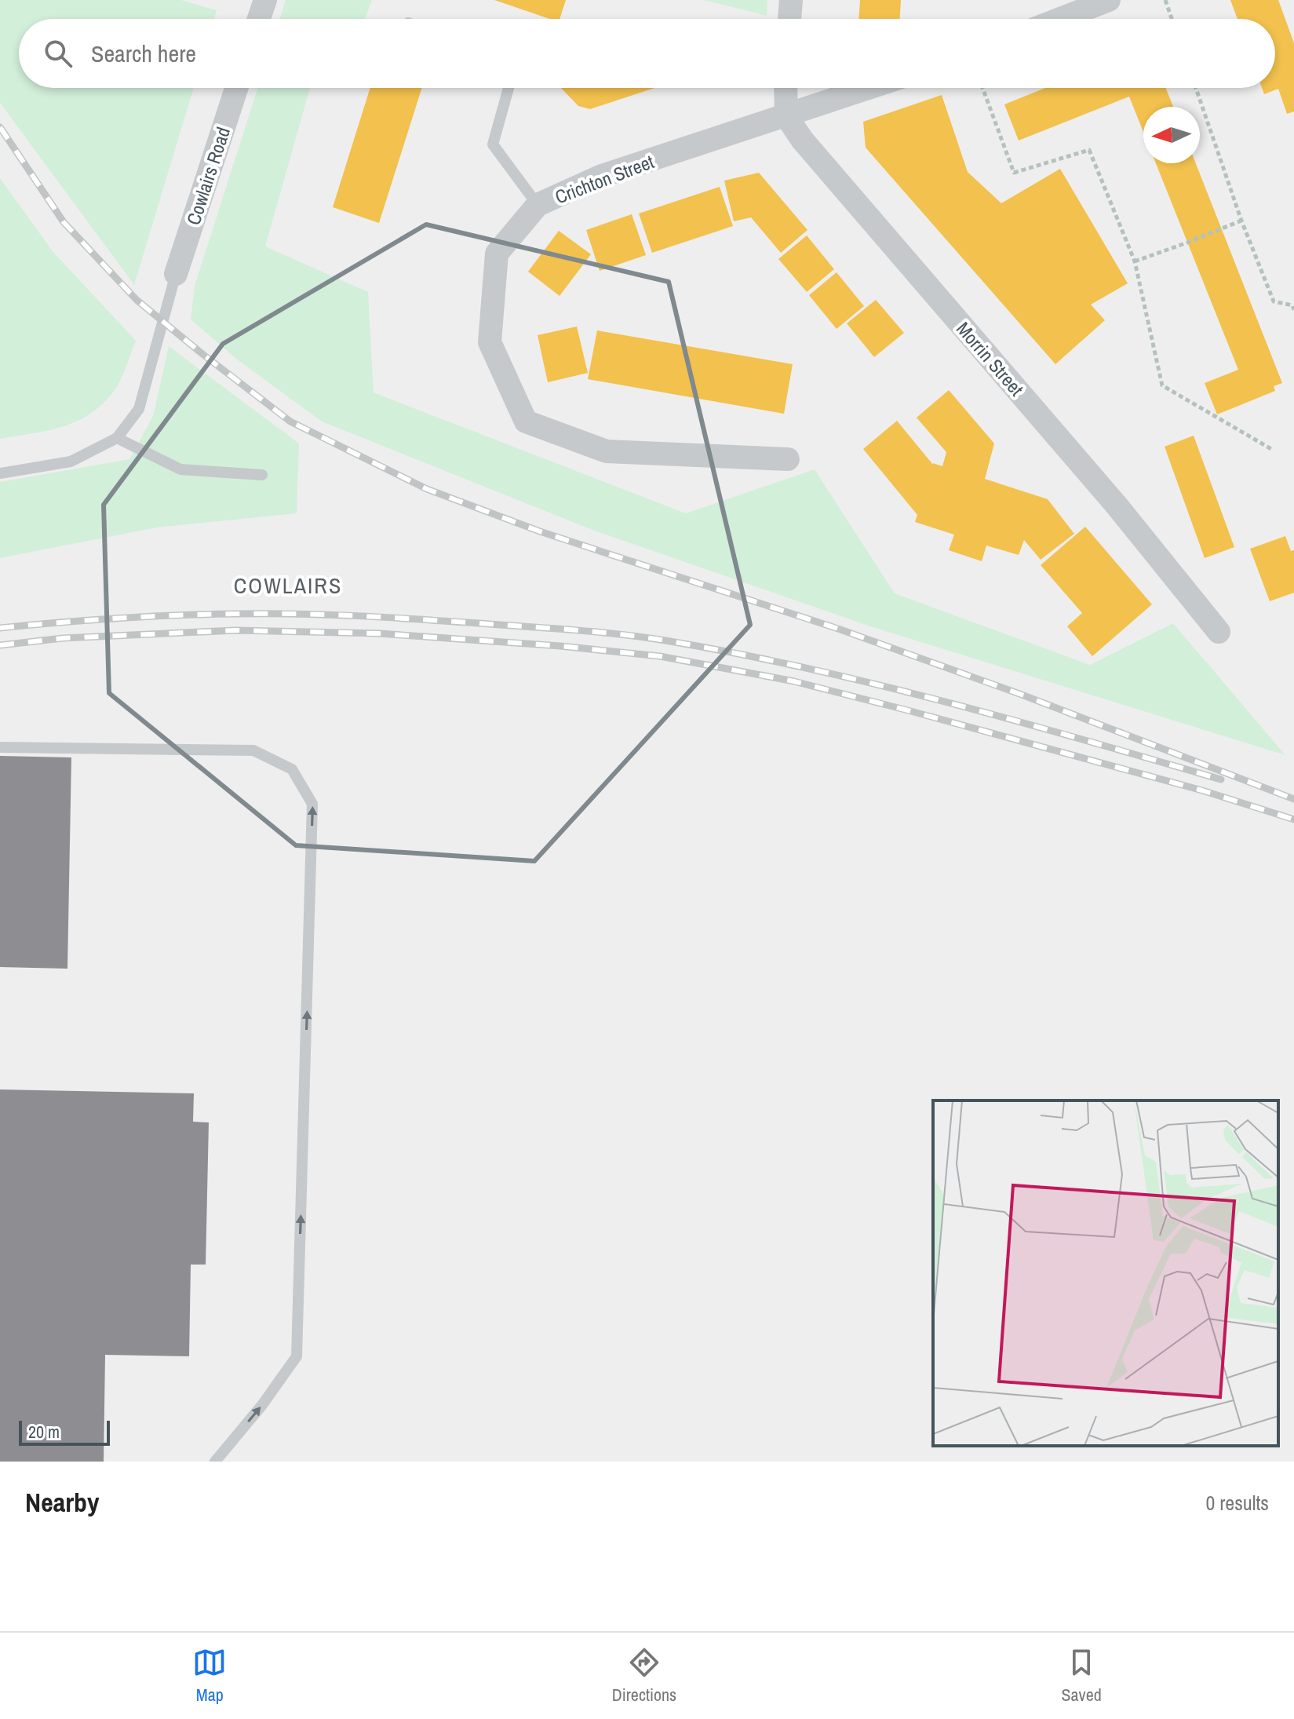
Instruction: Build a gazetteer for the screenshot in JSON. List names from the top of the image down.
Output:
{
  "streets": {
    "street": ["Cowlairs Road", "Crichton Street", "Morrin Street"]
  },
  "crossings": [
    ["Crichton Street", "Morrin Street"]
  ],
  "districts": ["COWLAIRS"],
  "scale_bar": "20 m",
  "north": "left",
  "page": {
    "search": "Search here",
    "scale": "20 m",
    "heading": ["Nearby", "0 results"],
    "nav": ["Map", "Directions", "Saved"]
  }
}
